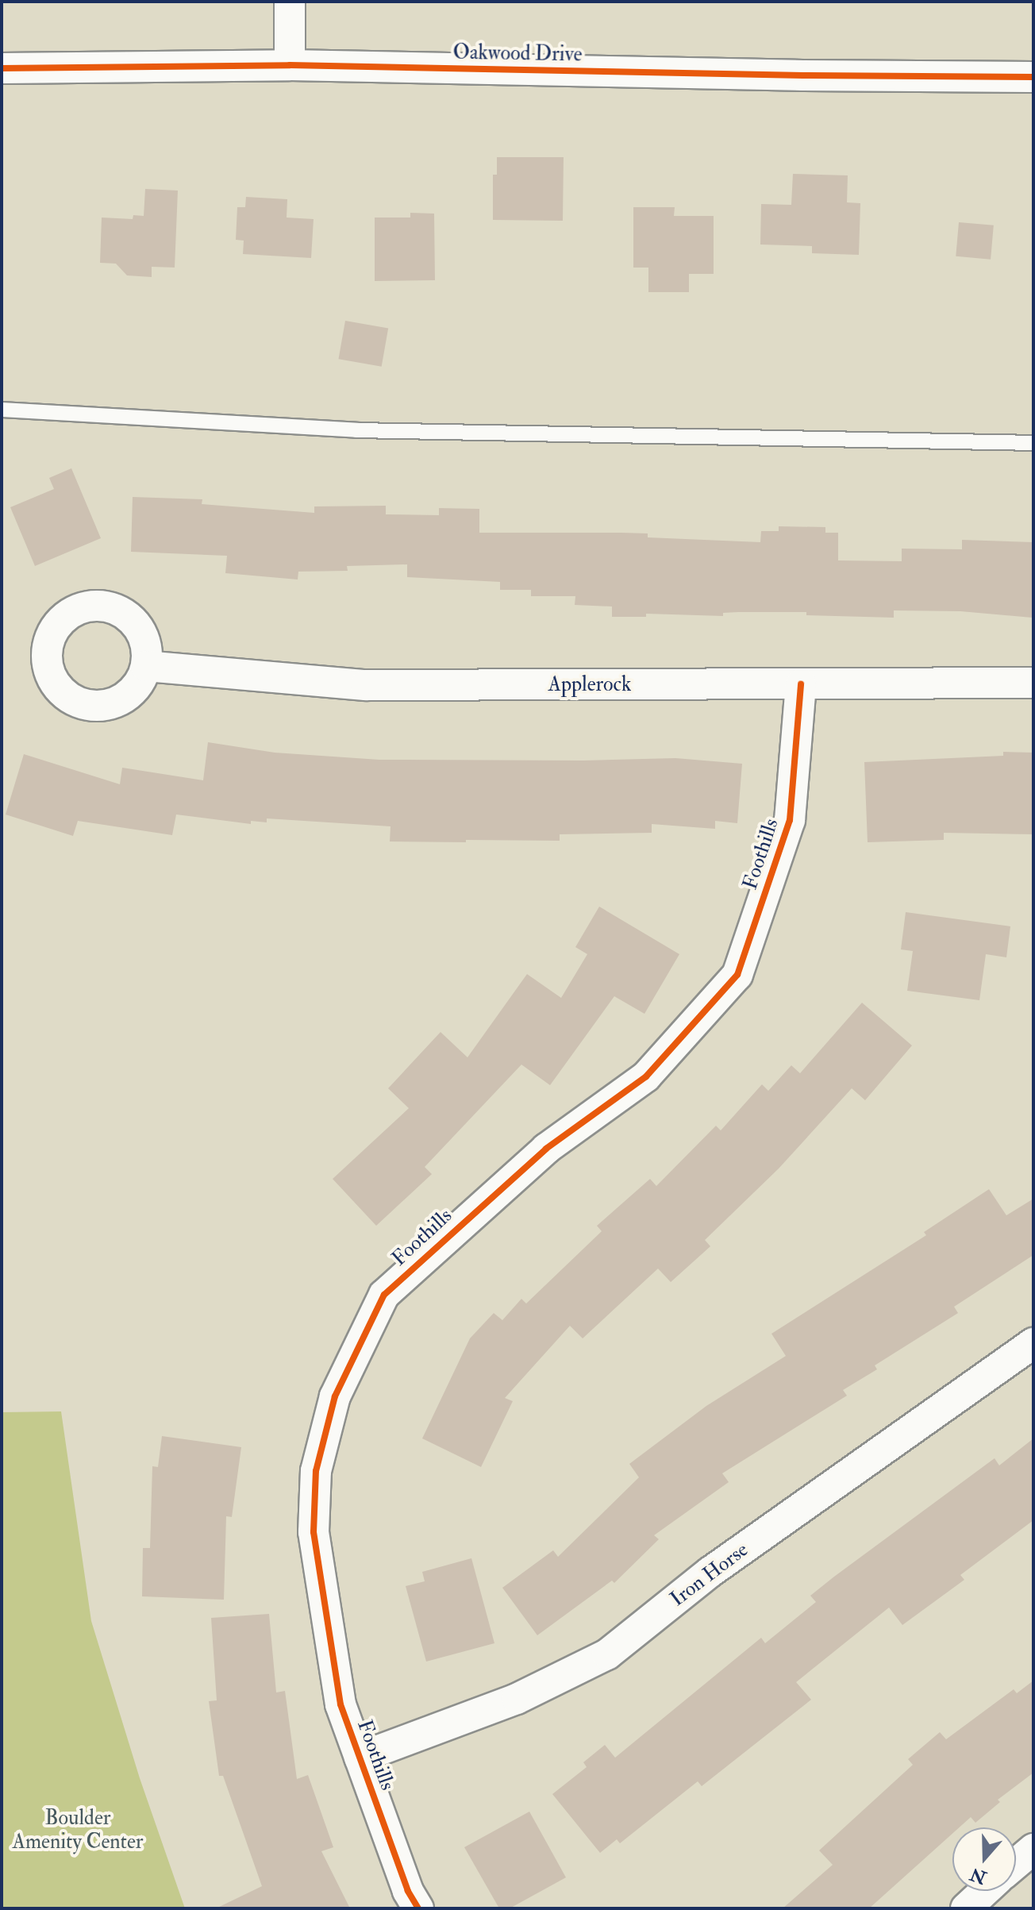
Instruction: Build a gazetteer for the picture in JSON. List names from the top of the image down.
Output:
{
  "streets": {
    "street": [
      "Oakwood Drive",
      "Applerock",
      "Foothills",
      "Iron Horse"
    ]
  },
  "crossings": [
    ["Applerock", "Foothills"],
    ["Foothills", "Iron Horse"]
  ],
  "parks": ["Boulder Amenity Center"],
  "north": "bottom"
}
